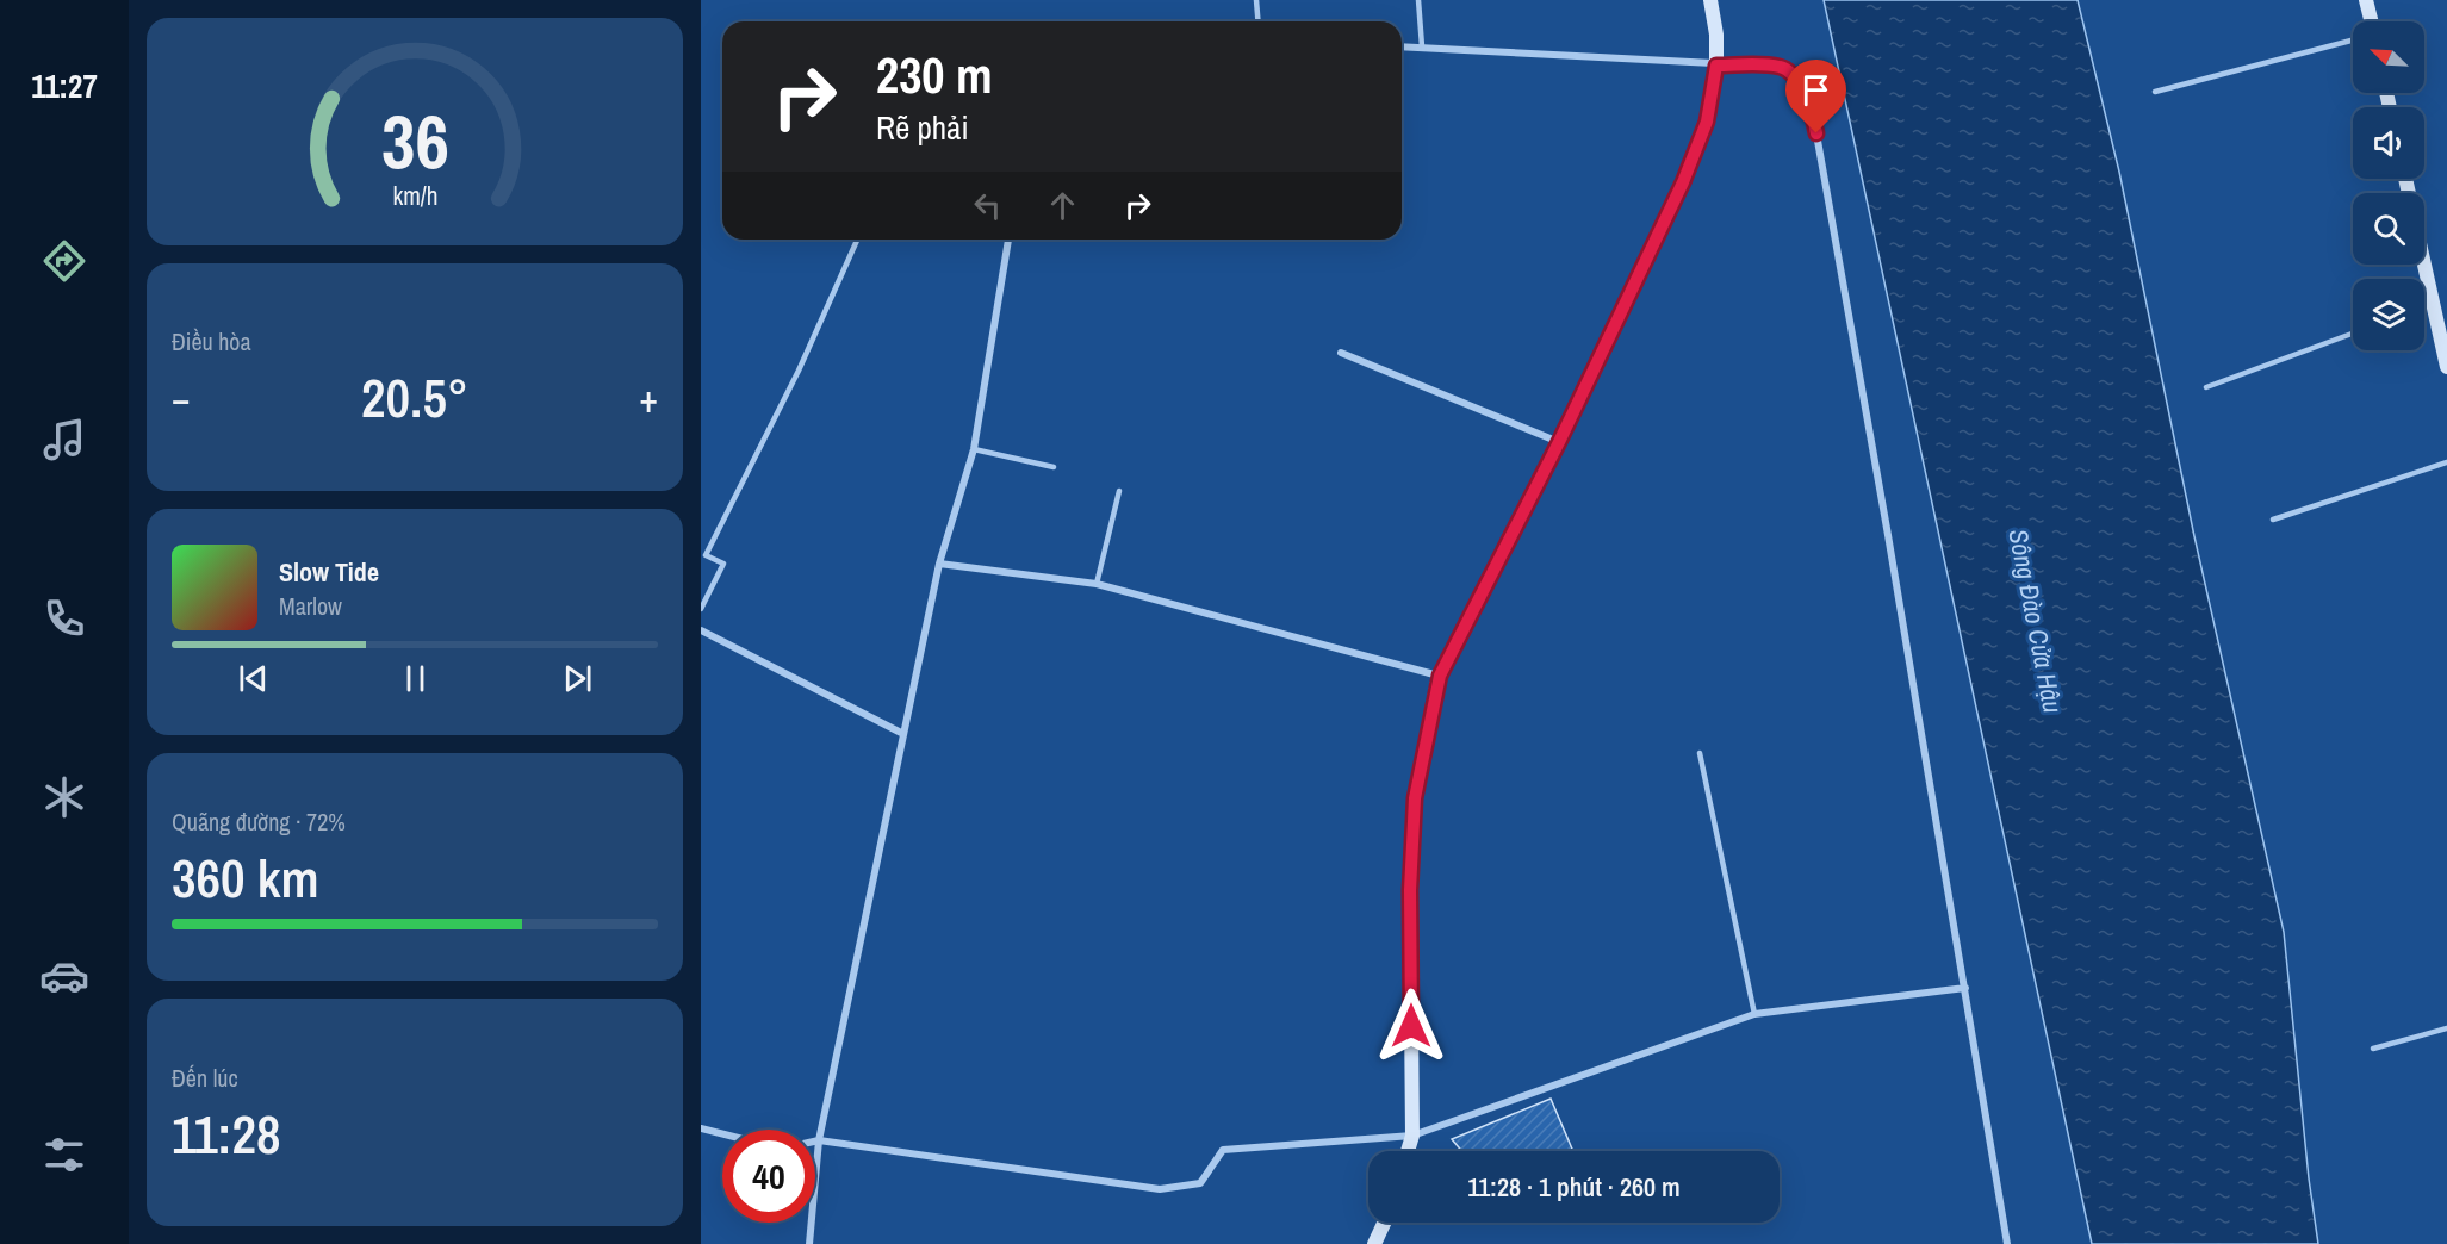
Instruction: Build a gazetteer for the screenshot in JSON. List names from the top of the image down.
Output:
{
  "water": ["Sông Đào Cửa Hậu"],
  "north": "top left",
  "page": {
    "tabs": "11:27",
    "turn": ["230 m", "Rẽ phải"],
    "tile": [
      "Điều hòa",
      ["Quãng đường · 72%", "360 km"],
      ["Đến lúc", "11:28"]
    ],
    "heat": ["−", "20.5°", "+"],
    "song": ["Slow Tide", "Marlow"],
    "limit": "40",
    "trip": "11:28 · 1 phút · 260 m",
    "gauge": ["36", "km/h"]
  }
}
